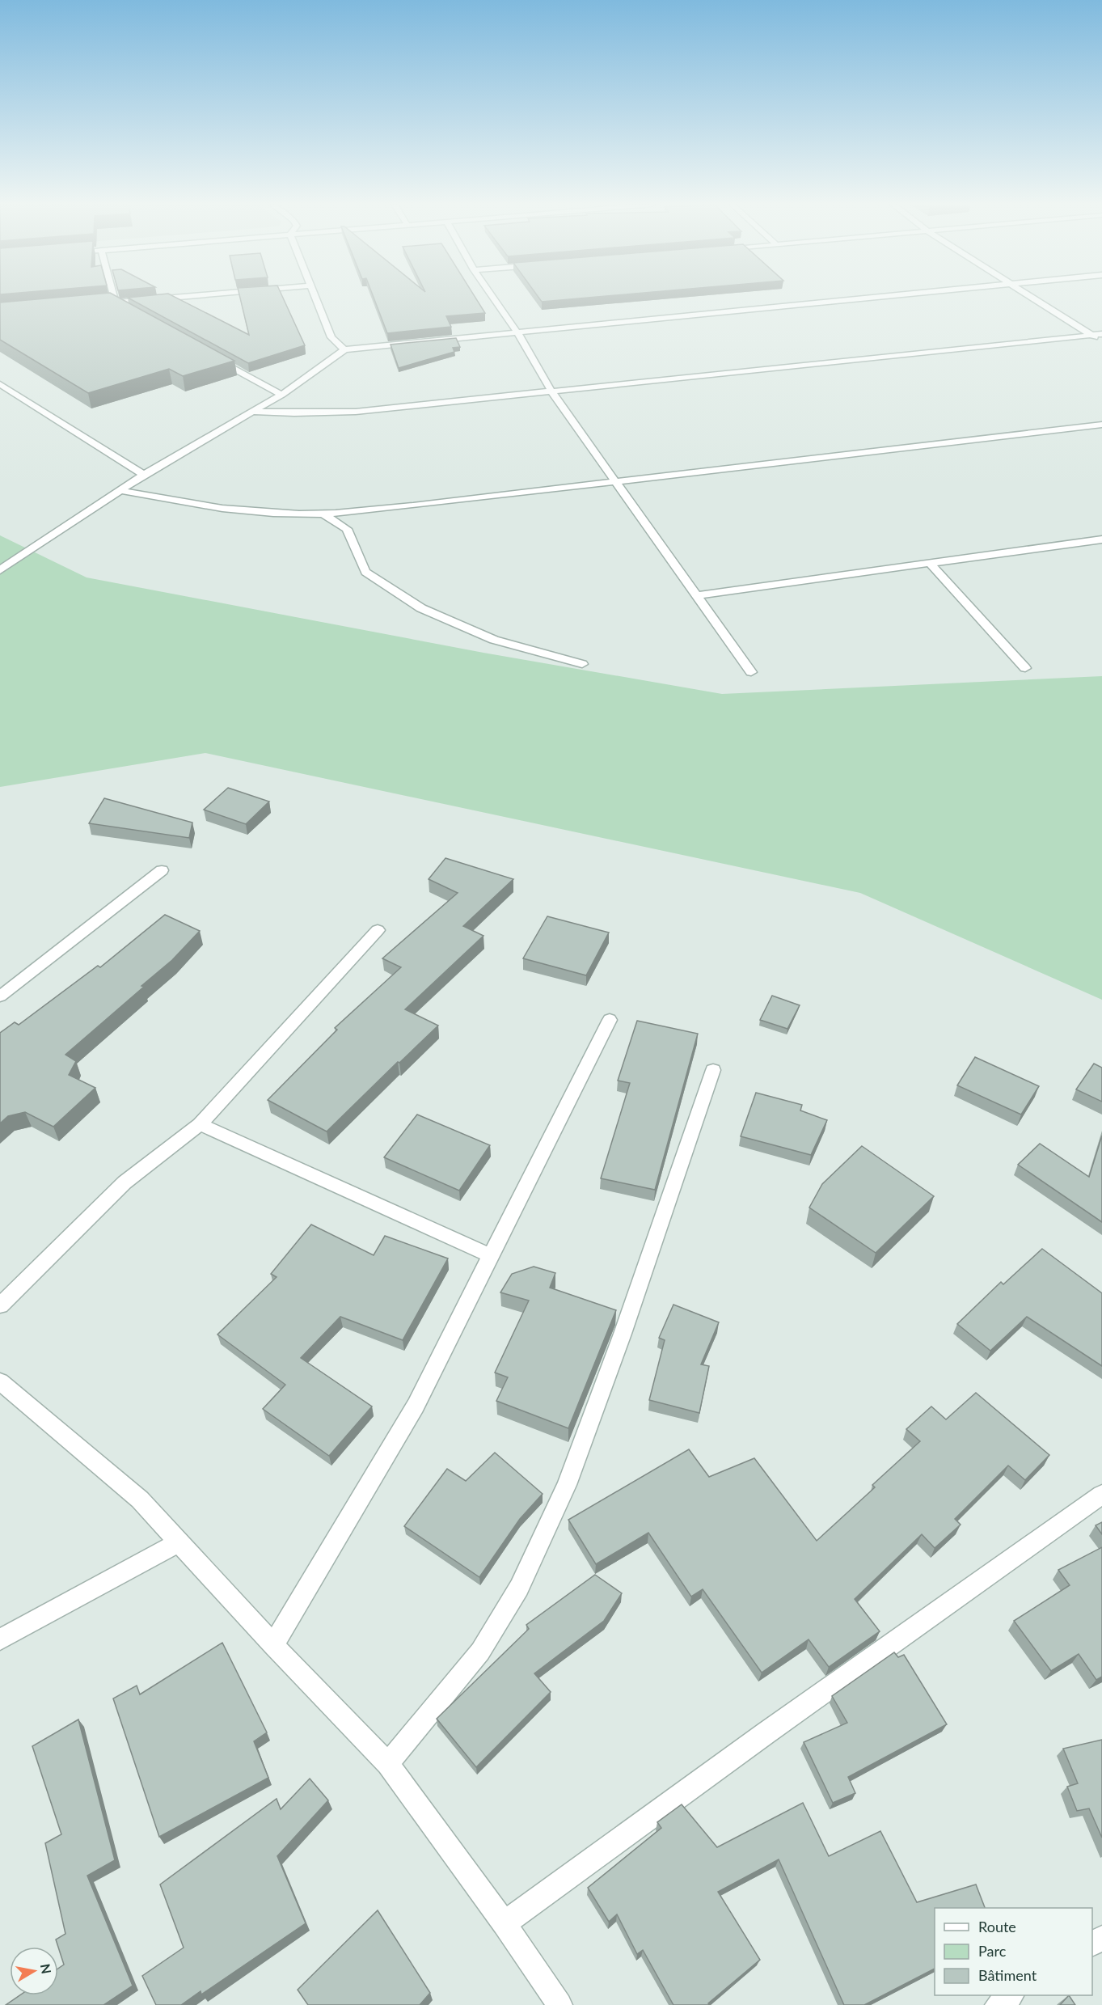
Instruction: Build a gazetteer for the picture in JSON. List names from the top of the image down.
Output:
{
  "legend": ["Route", "Parc", "Bâtiment"],
  "north": "right"
}
